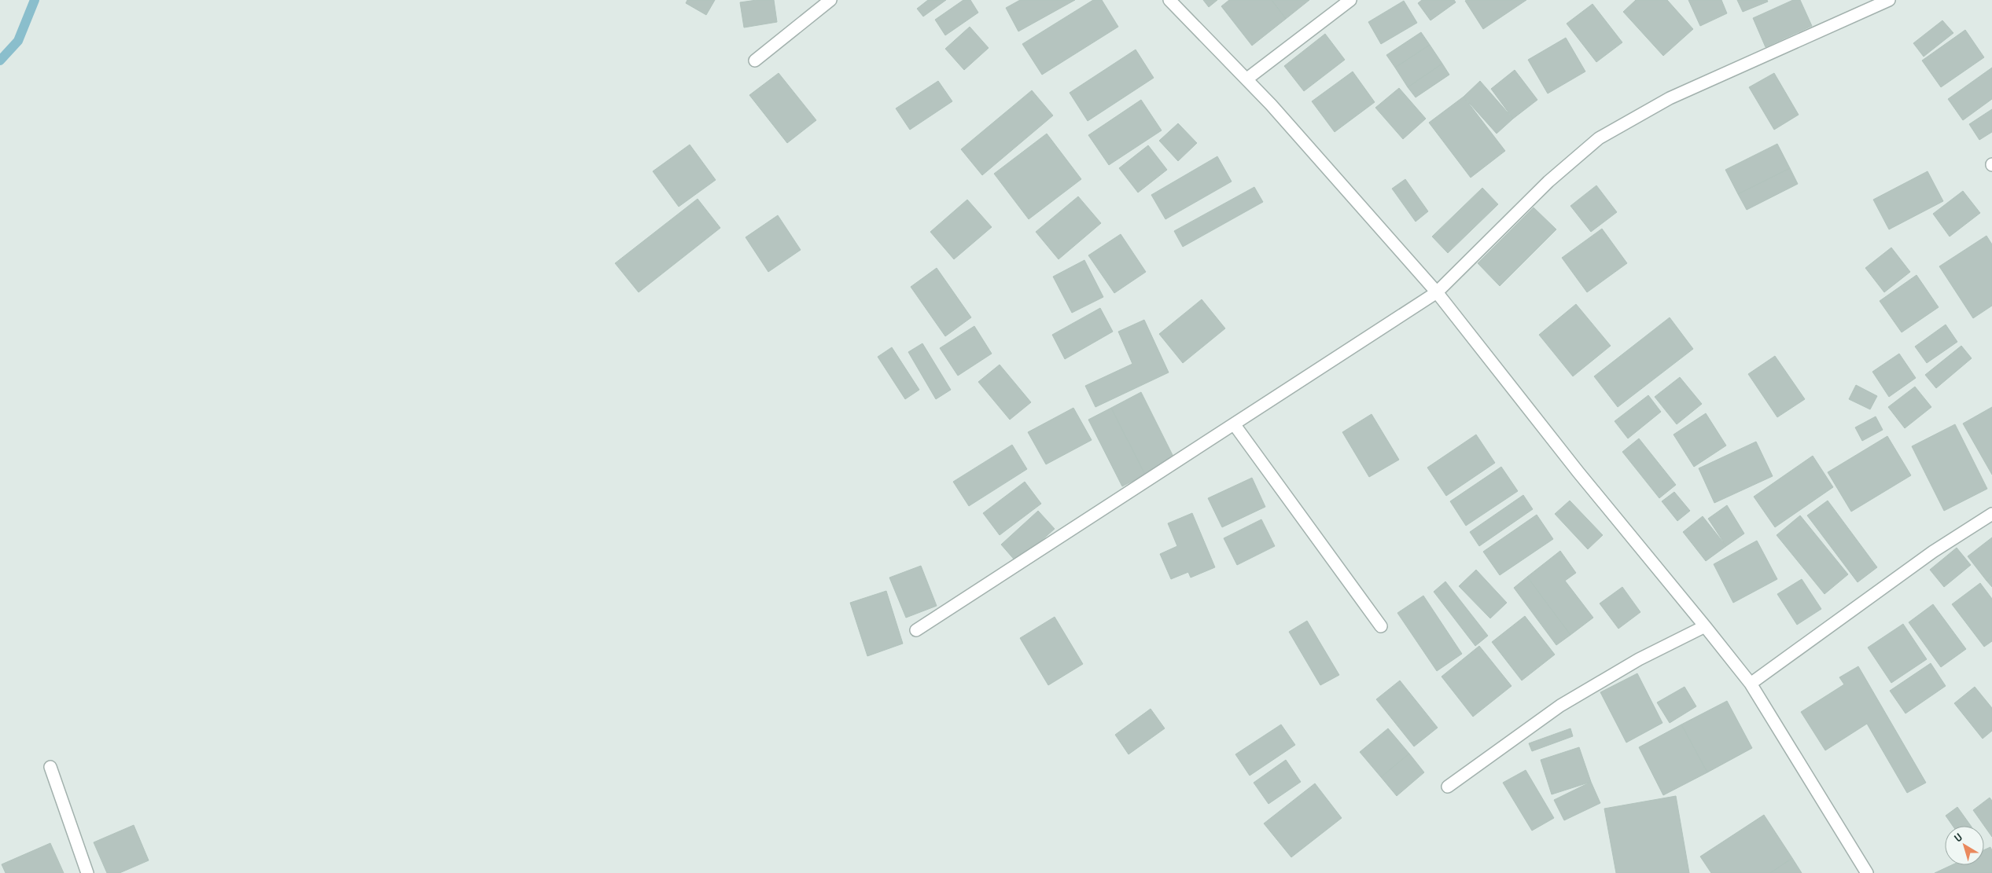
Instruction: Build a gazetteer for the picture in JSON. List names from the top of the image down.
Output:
{
  "north": "top left"
}
